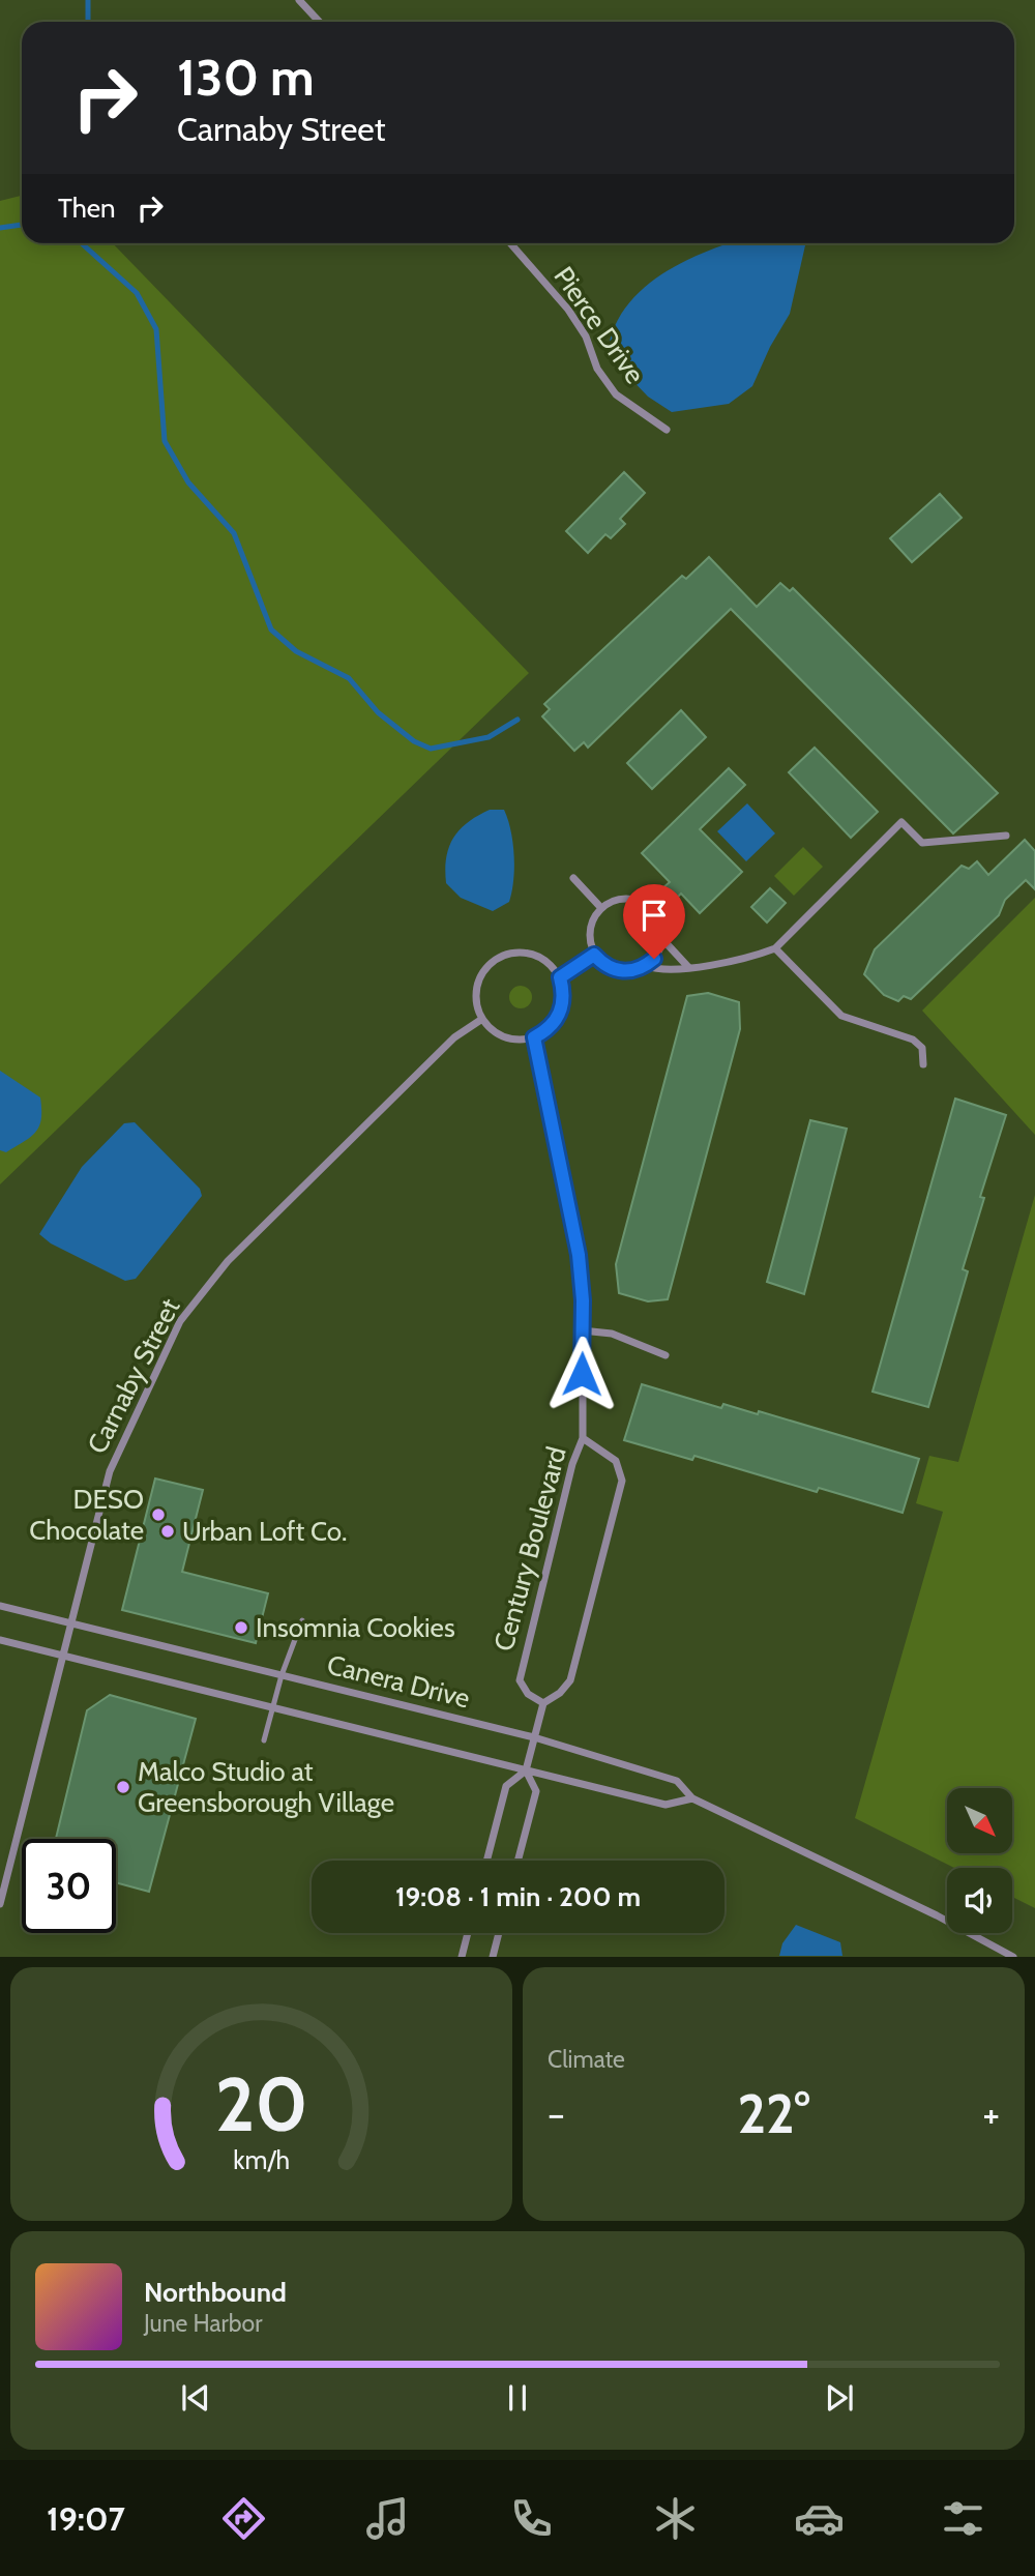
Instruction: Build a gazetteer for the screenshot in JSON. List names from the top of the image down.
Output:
{
  "streets": {
    "street": [
      "Pierce Drive",
      "Carnaby Street",
      "Century Boulevard",
      "Canera Drive"
    ]
  },
  "crossings": [
    ["Carnaby Street", "Century Boulevard"],
    ["Carnaby Street", "Canera Drive"]
  ],
  "places": [
    "DESO Chocolate",
    "Urban Loft Co.",
    "Insomnia Cookies",
    "Malco Studio at Greensborough Village"
  ],
  "north": "bottom right",
  "page": {
    "turn": ["130 m", "Carnaby Street"],
    "then": "Then",
    "limit": "30",
    "trip": "19:08 · 1 min · 200 m",
    "tile": "Climate",
    "heat": ["−", "22°", "+"],
    "song": ["Northbound", "June Harbor"],
    "tabs": "19:07",
    "gauge": ["20", "km/h"]
  }
}
